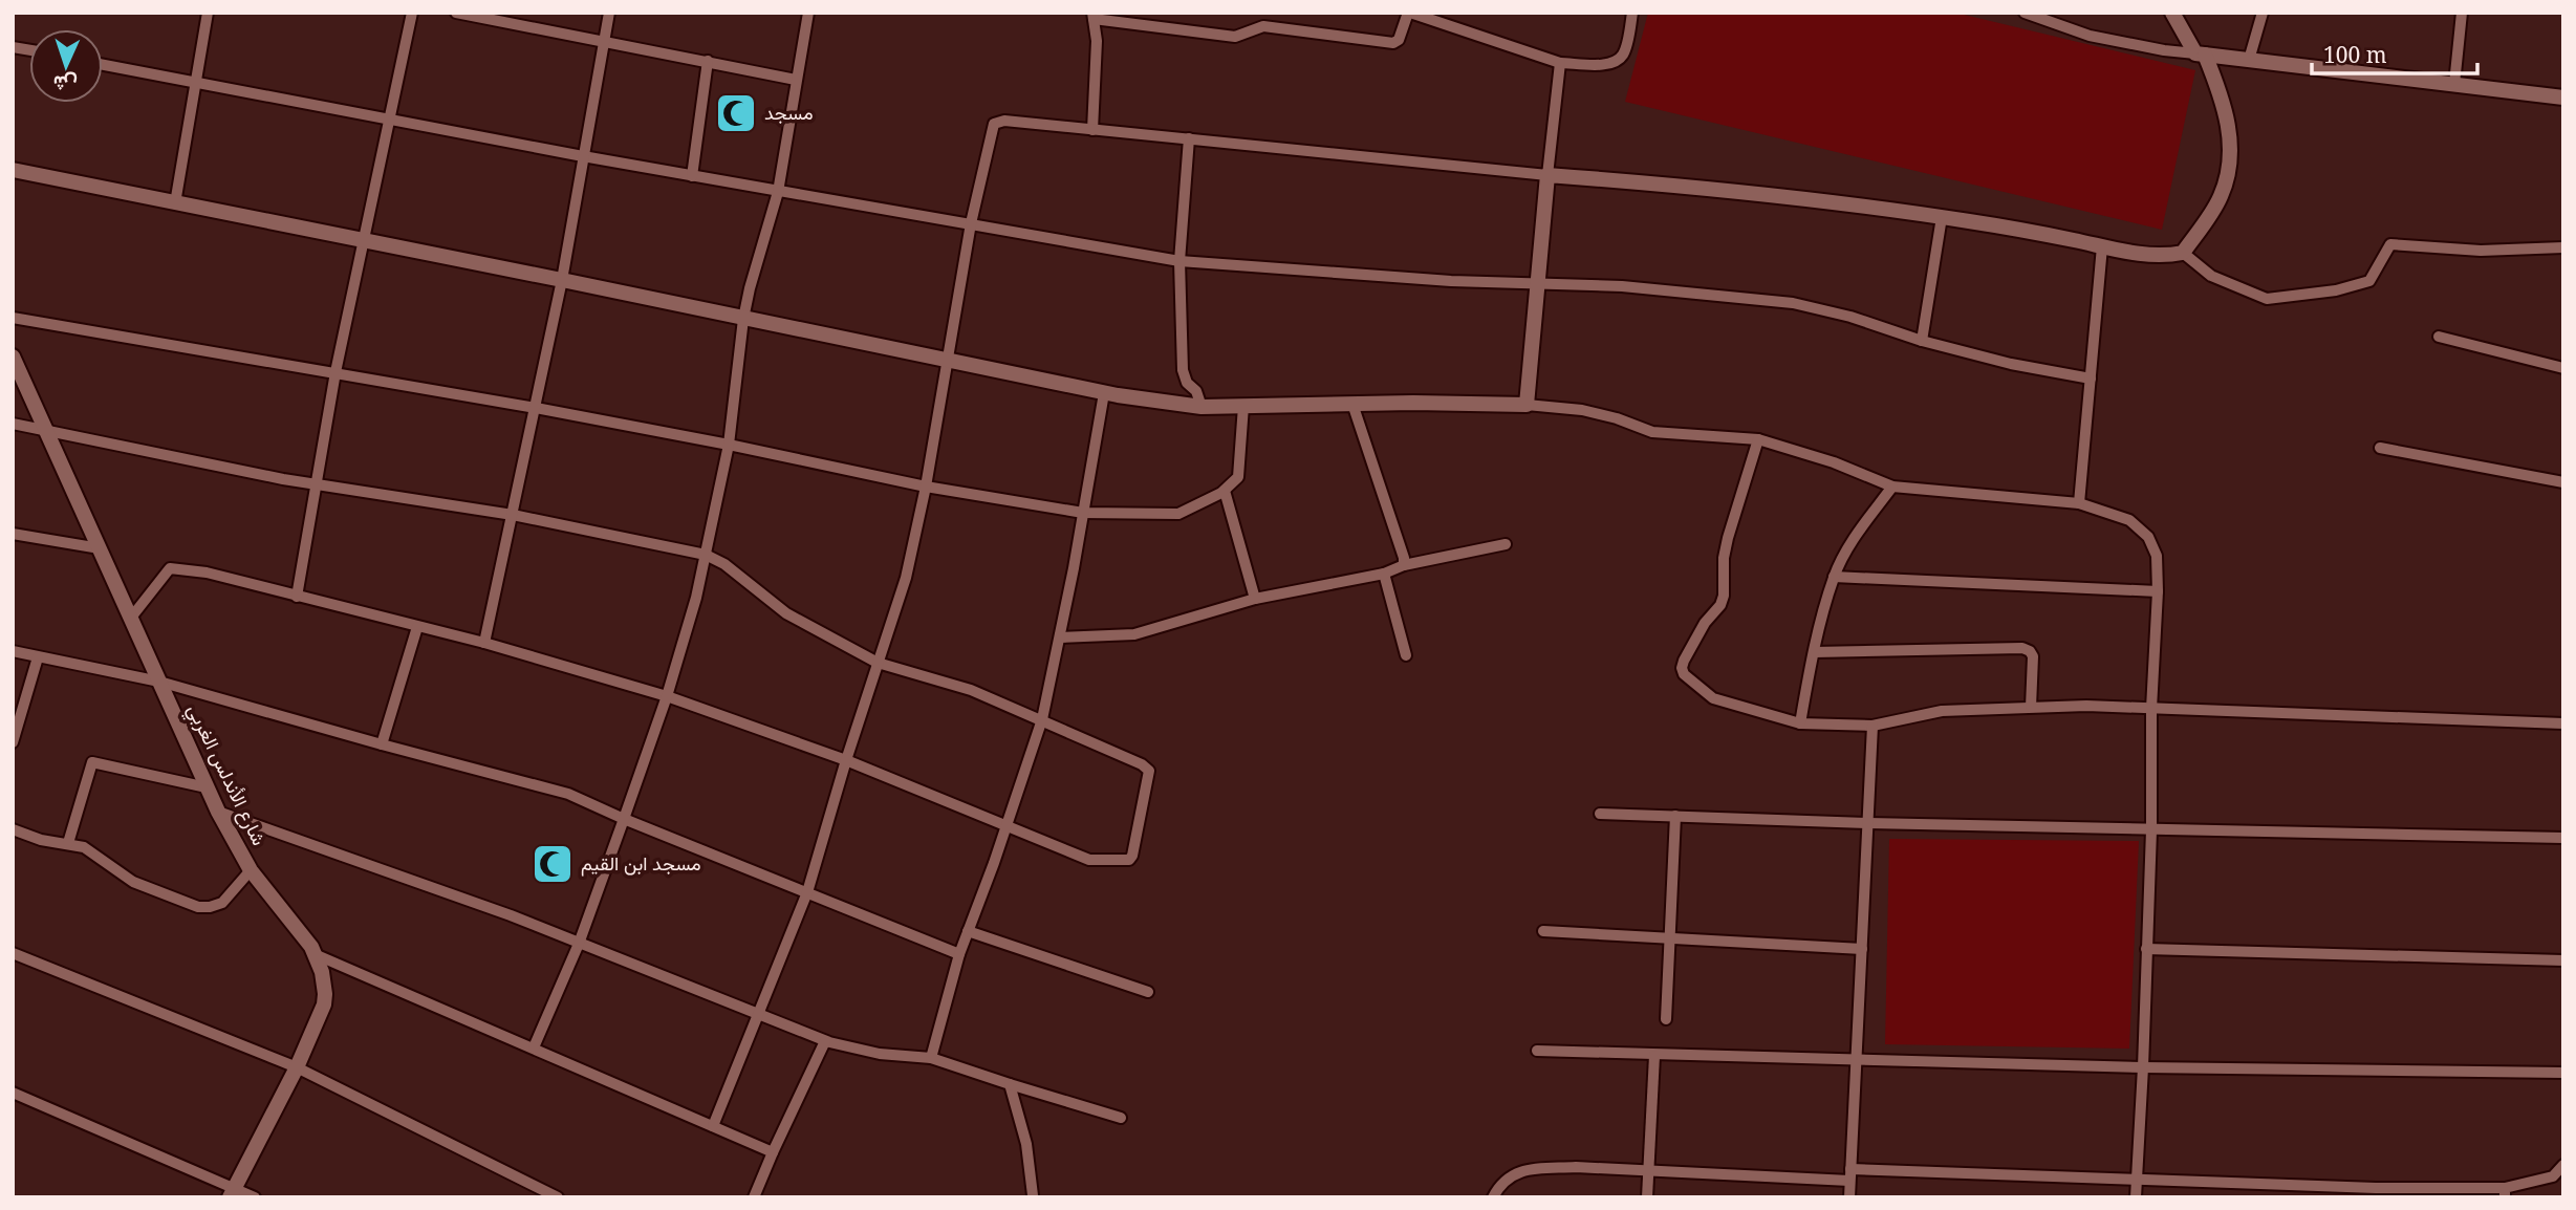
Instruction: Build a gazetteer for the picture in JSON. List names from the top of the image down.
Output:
{
  "streets": {
    "street": ["شارع الأندلس الغربي"]
  },
  "places": {
    "mosque": ["مسجد", "مسجد ابن القيم"]
  },
  "scale_bar": "100 m",
  "north": "bottom"
}
